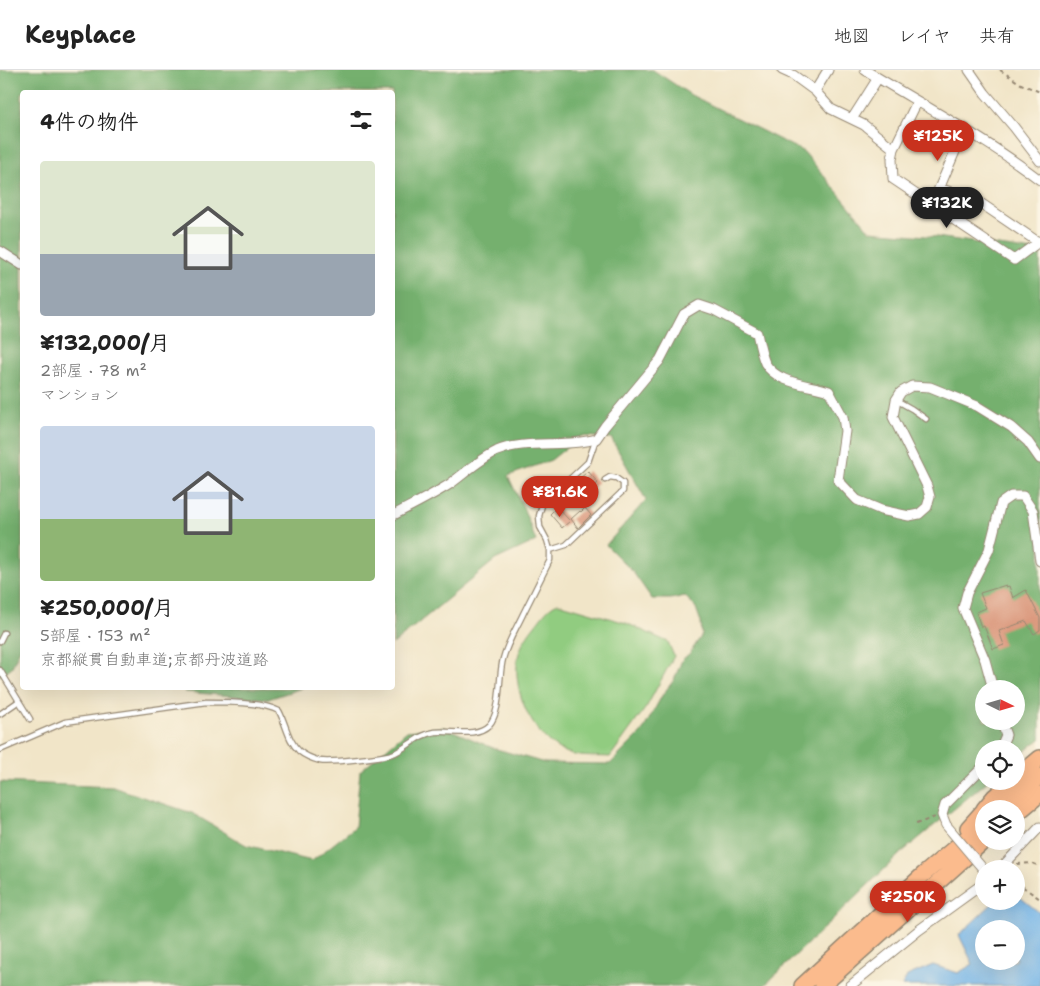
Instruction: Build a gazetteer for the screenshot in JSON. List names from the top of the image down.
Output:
{
  "north": "right",
  "page": {
    "header": "Keyplace",
    "nav": ["地図", "レイヤ", "共有"],
    "heading": "4件の物件",
    "price": [
      "¥125K",
      "¥132K",
      "¥81.6K",
      "¥250K"
    ],
    "list": [
      {
        "name": "¥132,000/月",
        "note": "2部屋 · 78 m² · マンション"
      },
      {
        "name": "¥250,000/月",
        "note": "5部屋 · 153 m² · 京都縦貫自動車道;京都丹波道路"
      }
    ],
    "map_buttons": ["+", "−"]
  }
}
